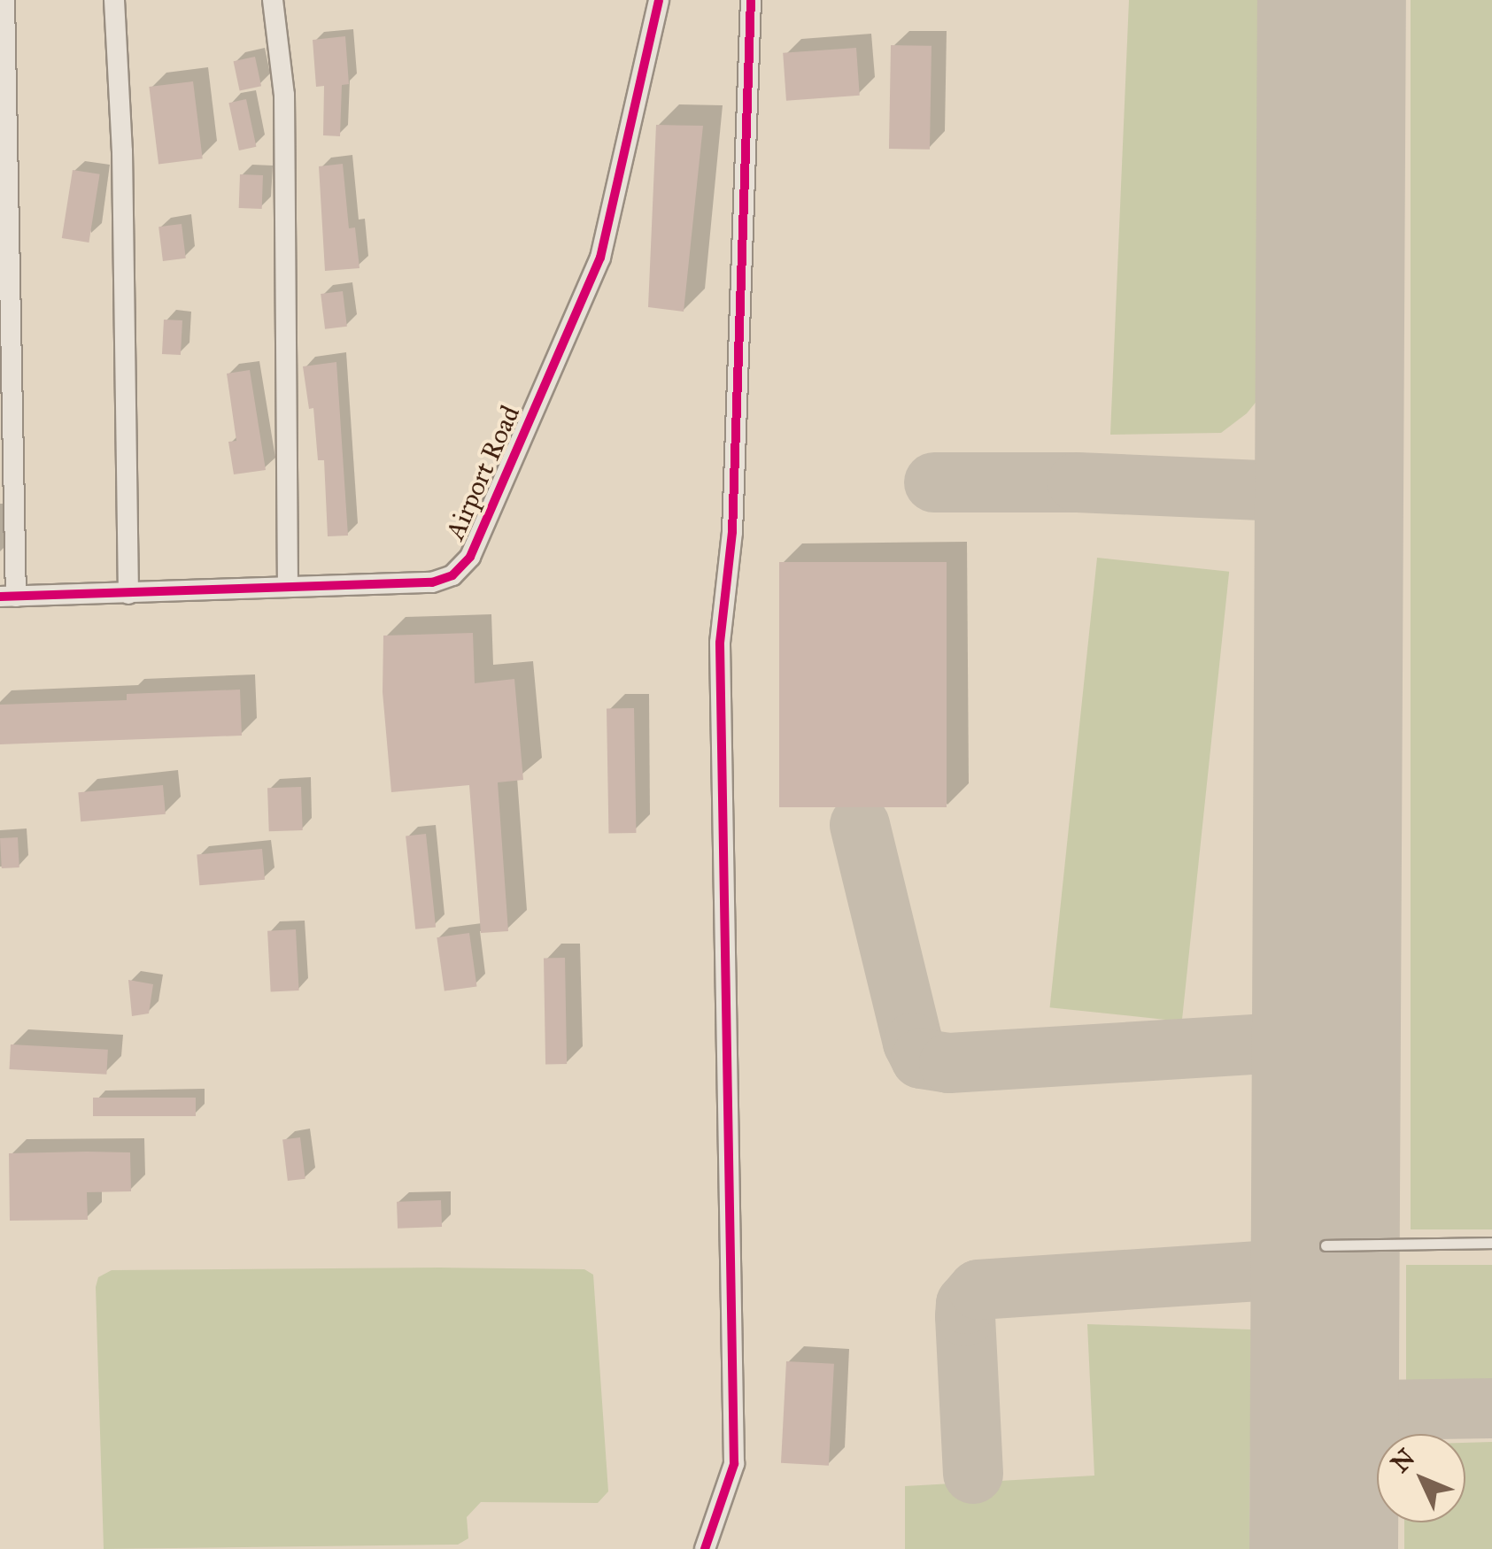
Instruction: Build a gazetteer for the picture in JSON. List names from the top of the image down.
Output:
{
  "streets": {
    "street": ["Airport Road"]
  },
  "north": "top left"
}
